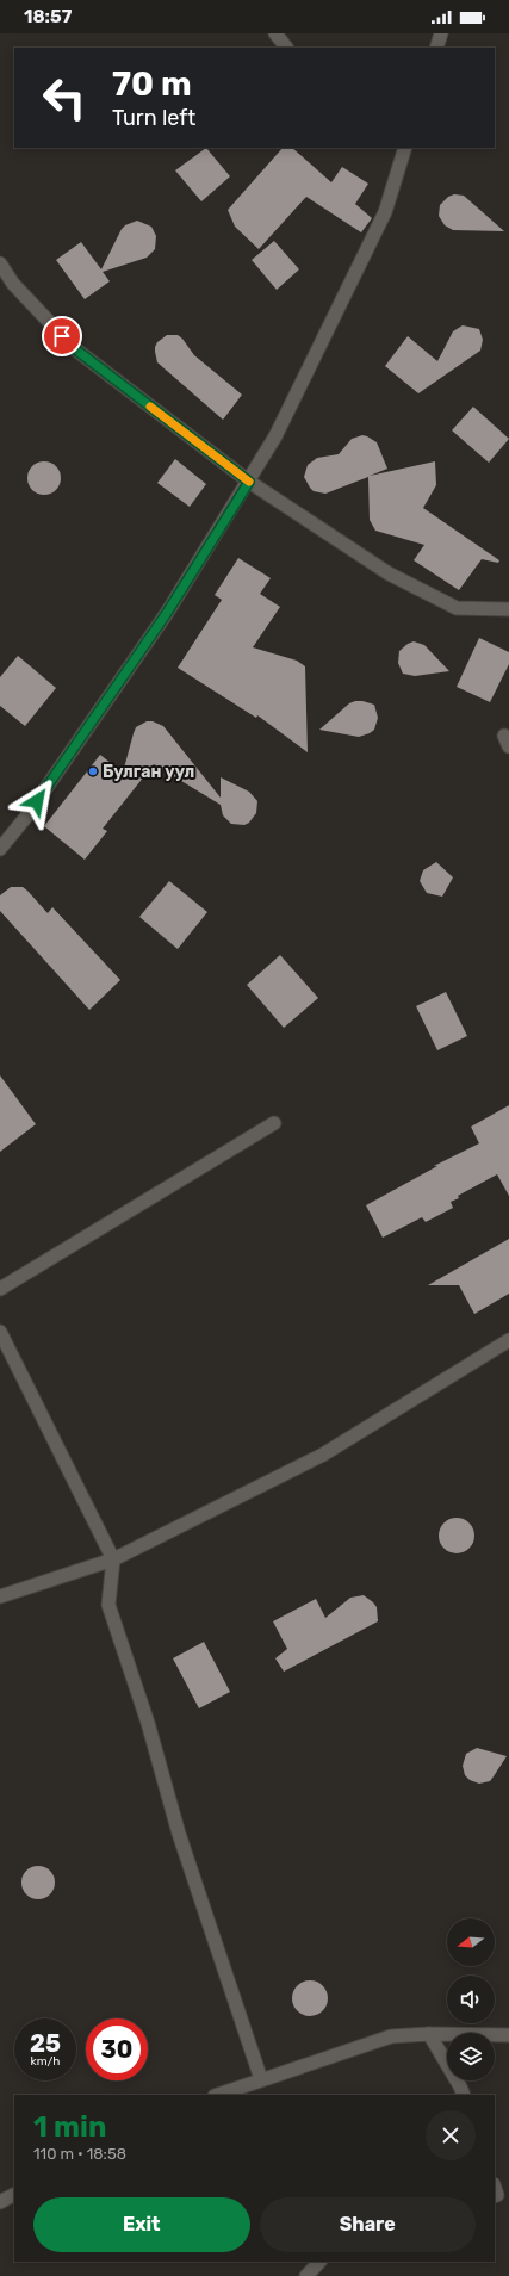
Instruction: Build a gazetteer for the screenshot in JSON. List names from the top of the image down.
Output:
{
  "places": ["Булган уул"],
  "north": "left",
  "page": {
    "status": "18:57",
    "turn": ["70 m", "Turn left"],
    "speed": "25 km/h",
    "limit": "30",
    "heading": ["1 min", "110 m · 18:58"],
    "buttons": ["Exit", "Share"]
  }
}
